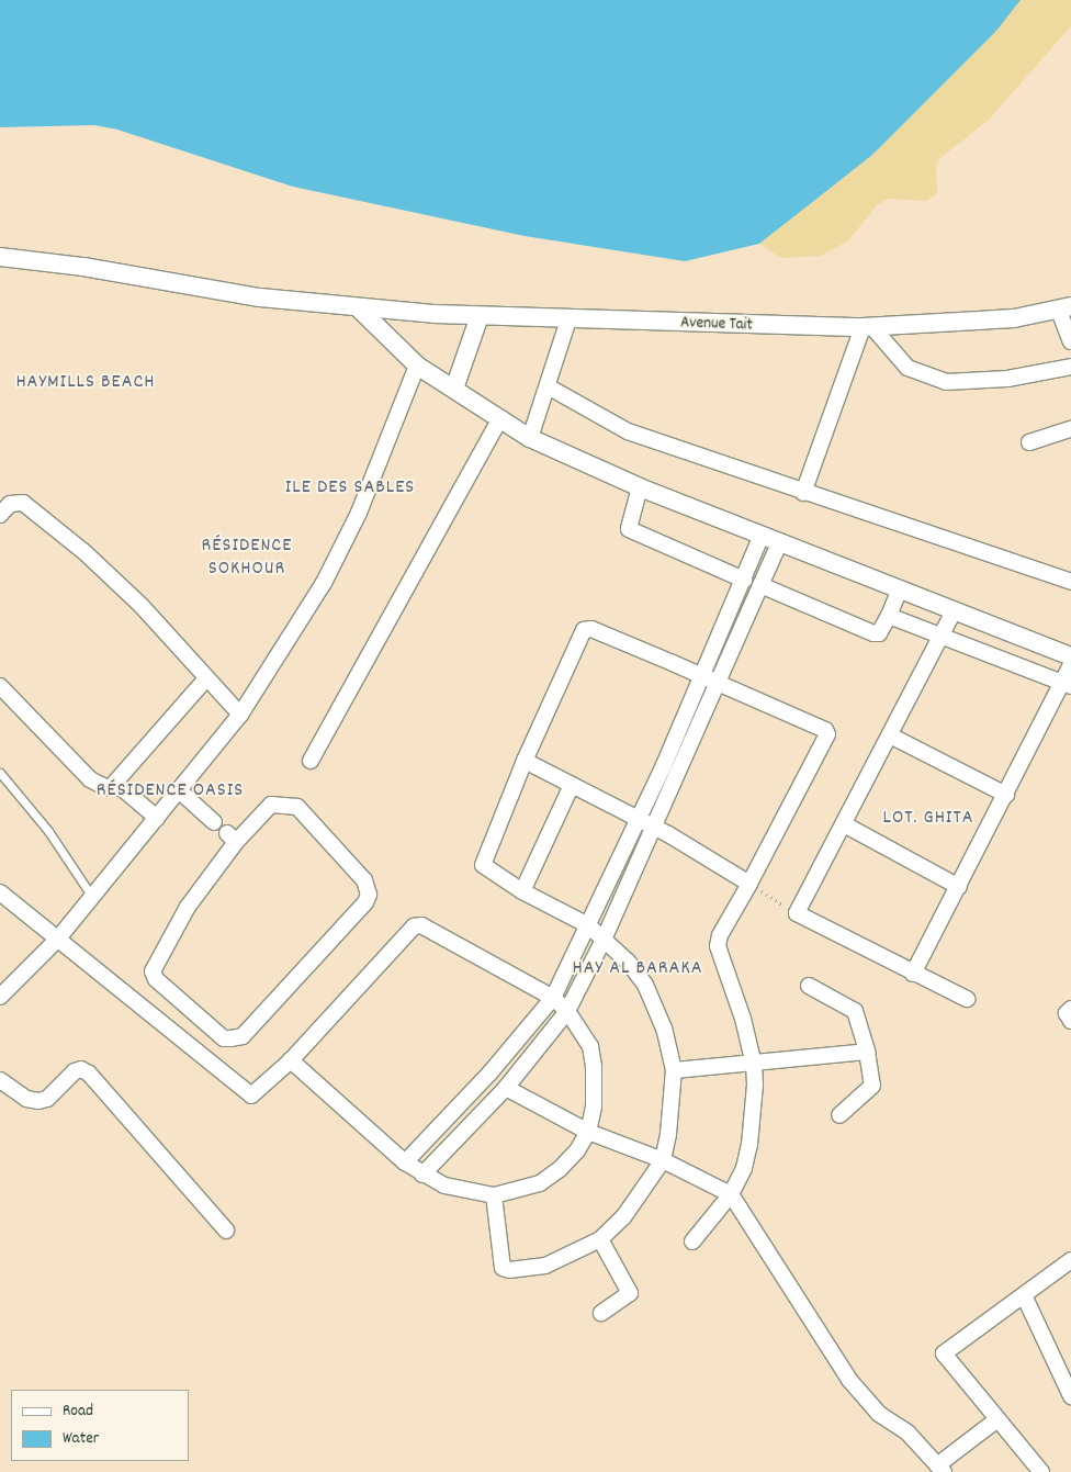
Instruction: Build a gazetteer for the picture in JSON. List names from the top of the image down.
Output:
{
  "streets": {
    "street": ["Avenue Tait"]
  },
  "districts": [
    "HAYMILLS BEACH",
    "ILE DES SABLES",
    "RÉSIDENCE SOKHOUR",
    "RÉSIDENCE OASIS",
    "LOT. GHITA",
    "HAY AL BARAKA"
  ],
  "legend": ["Road", "Water"]
}
